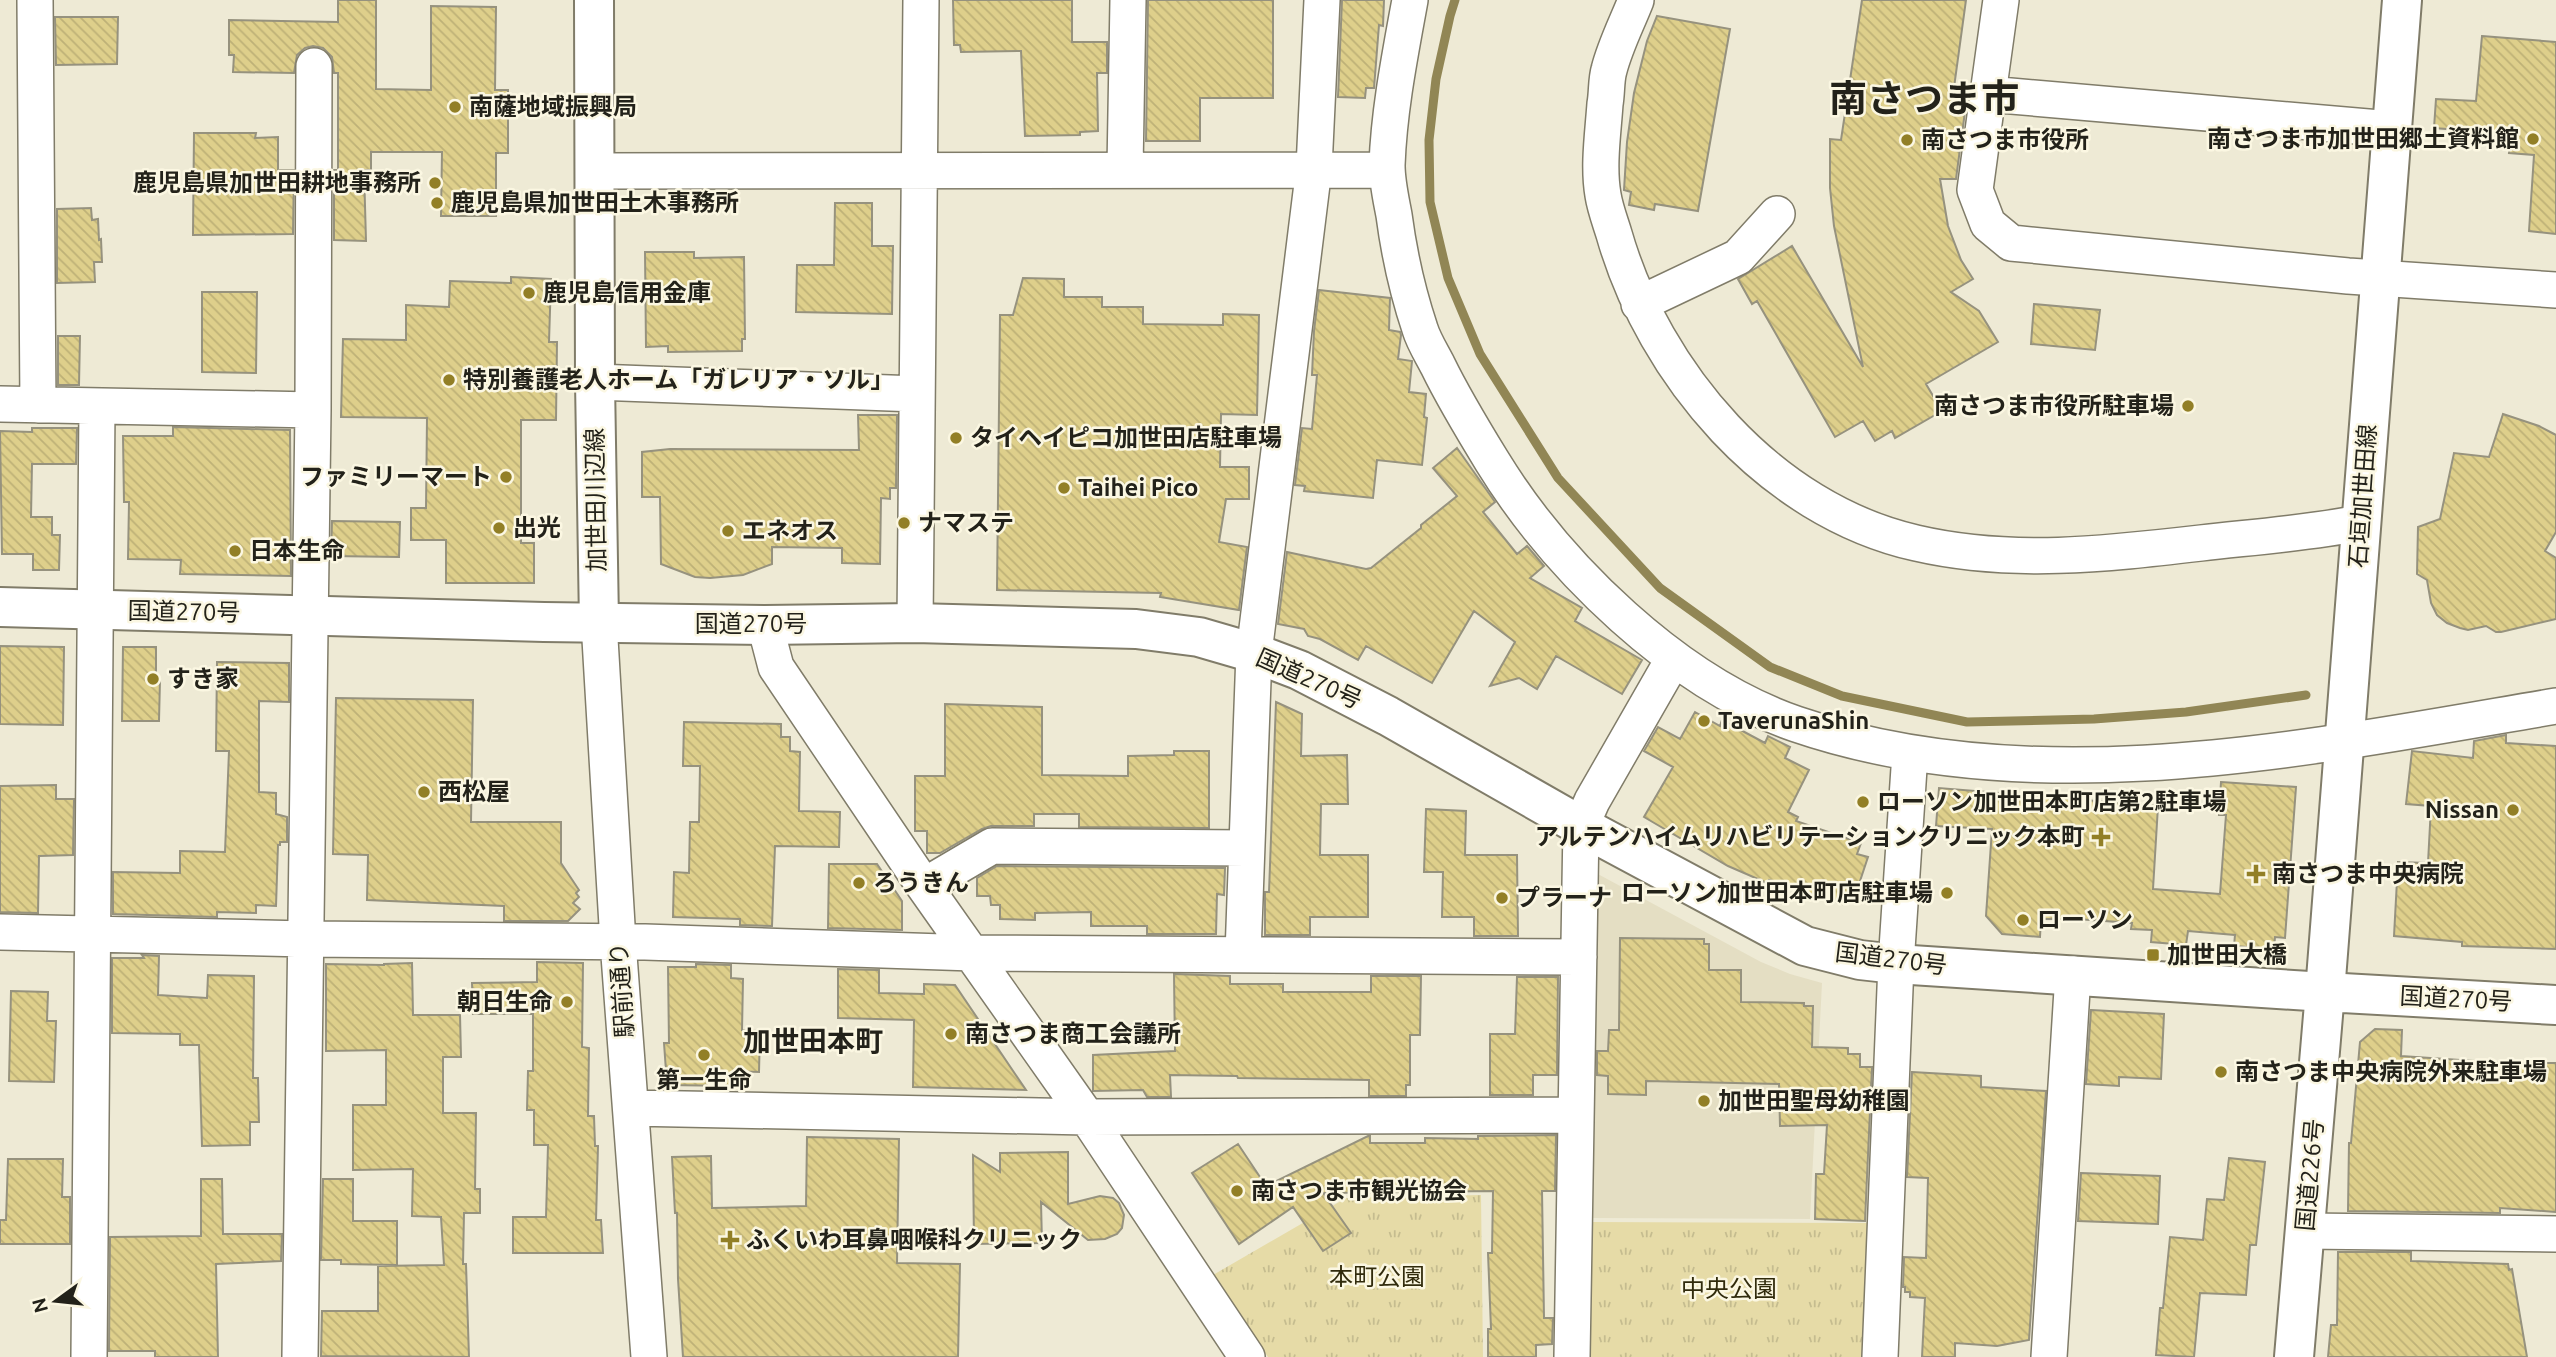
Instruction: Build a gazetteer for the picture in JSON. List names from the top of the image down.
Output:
{
  "streets": {
    "main road": [
      "石垣加世田線",
      "加世田川辺線",
      "国道270号",
      "国道226号"
    ],
    "street": ["駅前通り"]
  },
  "crossings": [
    ["石垣加世田線", "国道270号"],
    ["石垣加世田線", "国道226号"],
    ["加世田川辺線", "国道270号"],
    ["加世田川辺線", "駅前通り"],
    ["国道270号", "駅前通り"],
    ["国道270号", "国道226号"]
  ],
  "districts": ["南さつま市", "加世田本町"],
  "parks": ["本町公園", "中央公園"],
  "places": {
    "other": [
      "南薩地域振興局",
      "南さつま市加世田郷土資料館",
      "南さつま市役所",
      "鹿児島県加世田耕地事務所",
      "鹿児島県加世田土木事務所",
      "鹿児島信用金庫",
      "特別養護老人ホーム「ガレリア・ソル」",
      "南さつま市役所駐車場",
      "タイヘイピコ加世田店駐車場",
      "ファミリーマート",
      "Taihei Pico",
      "ナマステ",
      "出光",
      "エネオス",
      "日本生命",
      "すき家",
      "TaverunaShin",
      "西松屋",
      "ローソン加世田本町店第2駐車場",
      "Nissan",
      "ろうきん",
      "ローソン加世田本町店駐車場",
      "プラーナ",
      "ローソン",
      "朝日生命",
      "南さつま商工会議所",
      "第一生命",
      "南さつま中央病院外来駐車場",
      "加世田聖母幼稚園",
      "南さつま市観光協会"
    ],
    "health": ["アルテンハイムリハビリテーションクリニック本町", "南さつま中央病院", "ふくいわ耳鼻咽喉科クリニック"],
    "transit": ["加世田大橋"]
  },
  "north": "left"
}
